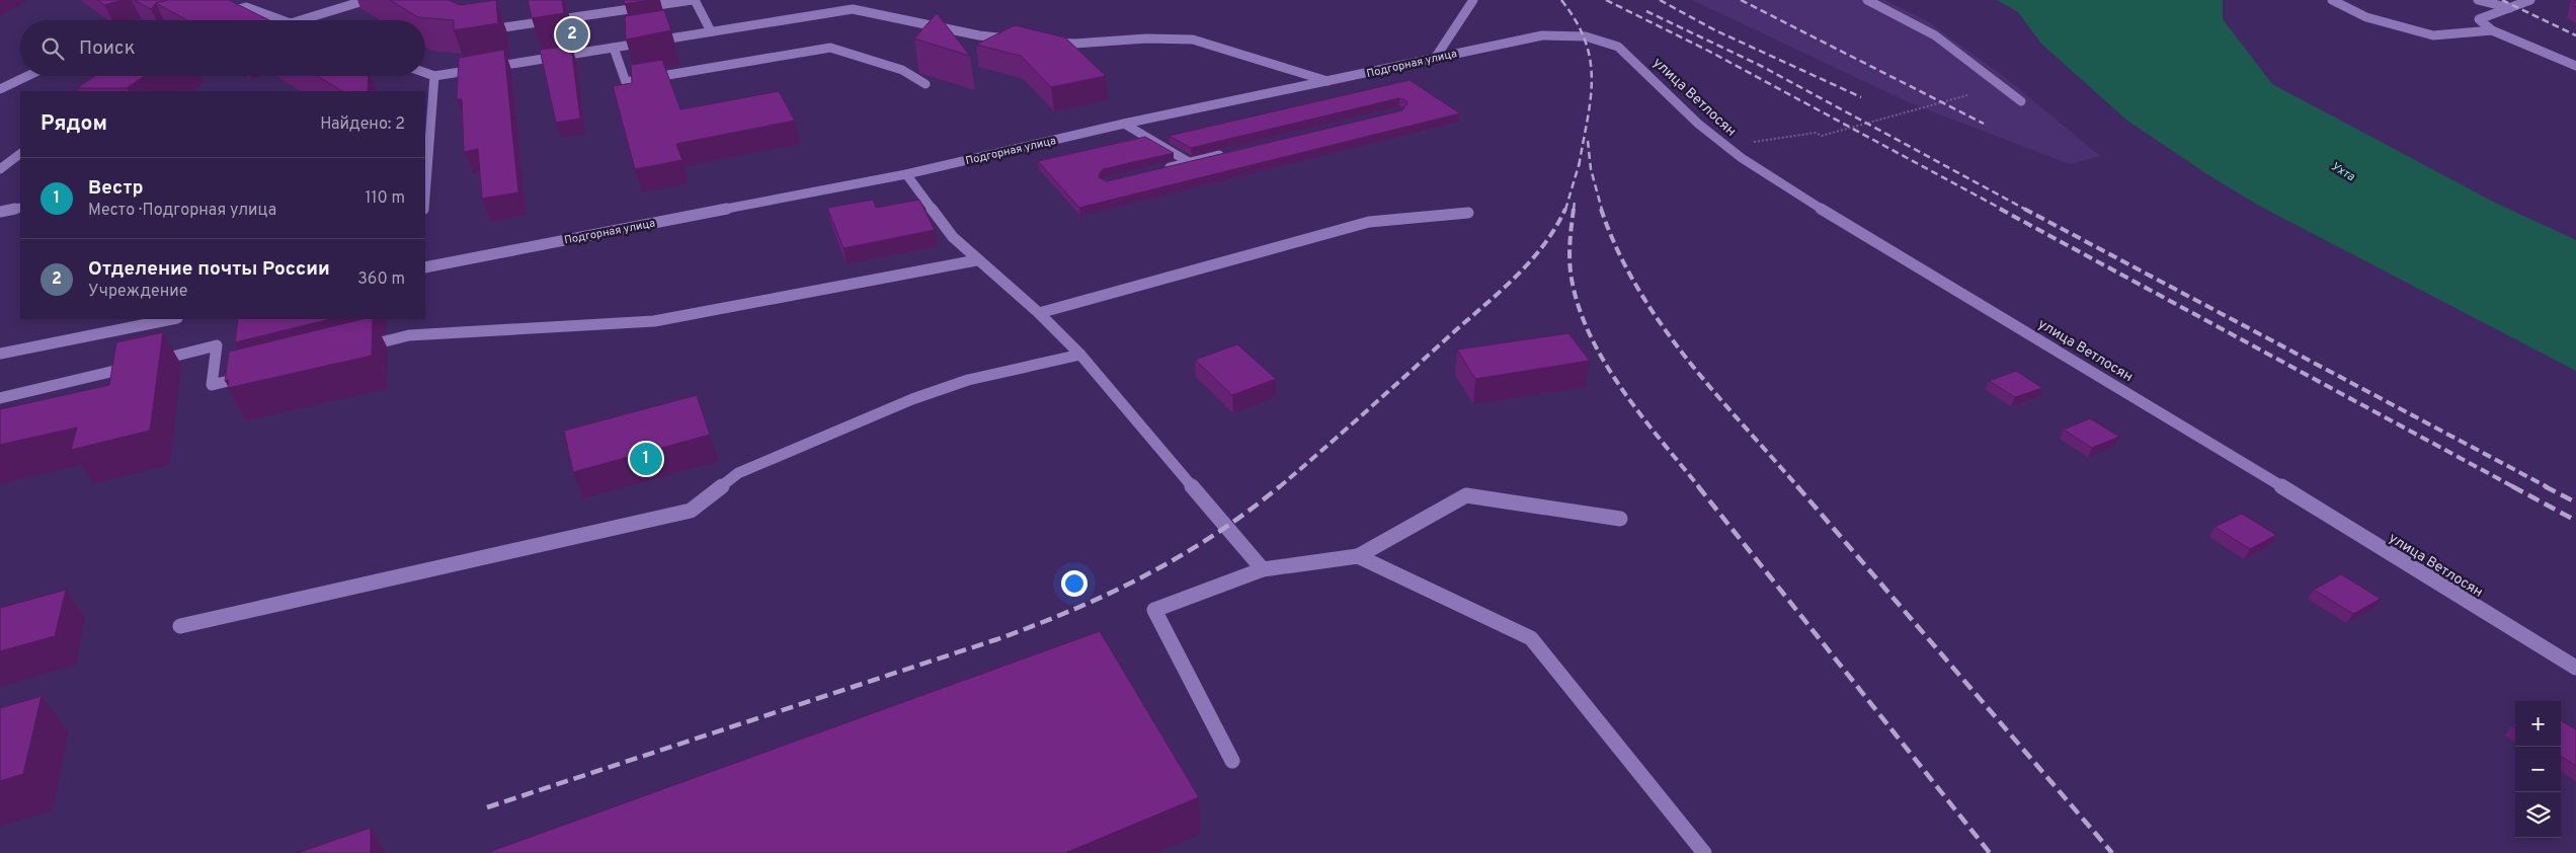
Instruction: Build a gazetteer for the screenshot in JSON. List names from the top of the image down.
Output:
{
  "streets": {
    "street": ["Подгорная улица", "улица Ветлосян"]
  },
  "crossings": [
    ["Подгорная улица", "улица Ветлосян"]
  ],
  "water": ["Ухта"],
  "page": {
    "pins": ["2", "1"],
    "search": "Поиск",
    "heading": ["Рядом", "Найдено: 2"],
    "list": [
      {
        "mark": "1",
        "name": "Вестр",
        "note": "Место · Подгорная улица",
        "value": "110 m"
      },
      {
        "mark": "2",
        "name": "Отделение почты России",
        "note": "Учреждение",
        "value": "360 m"
      }
    ],
    "map_buttons": ["+", "−"]
  }
}
